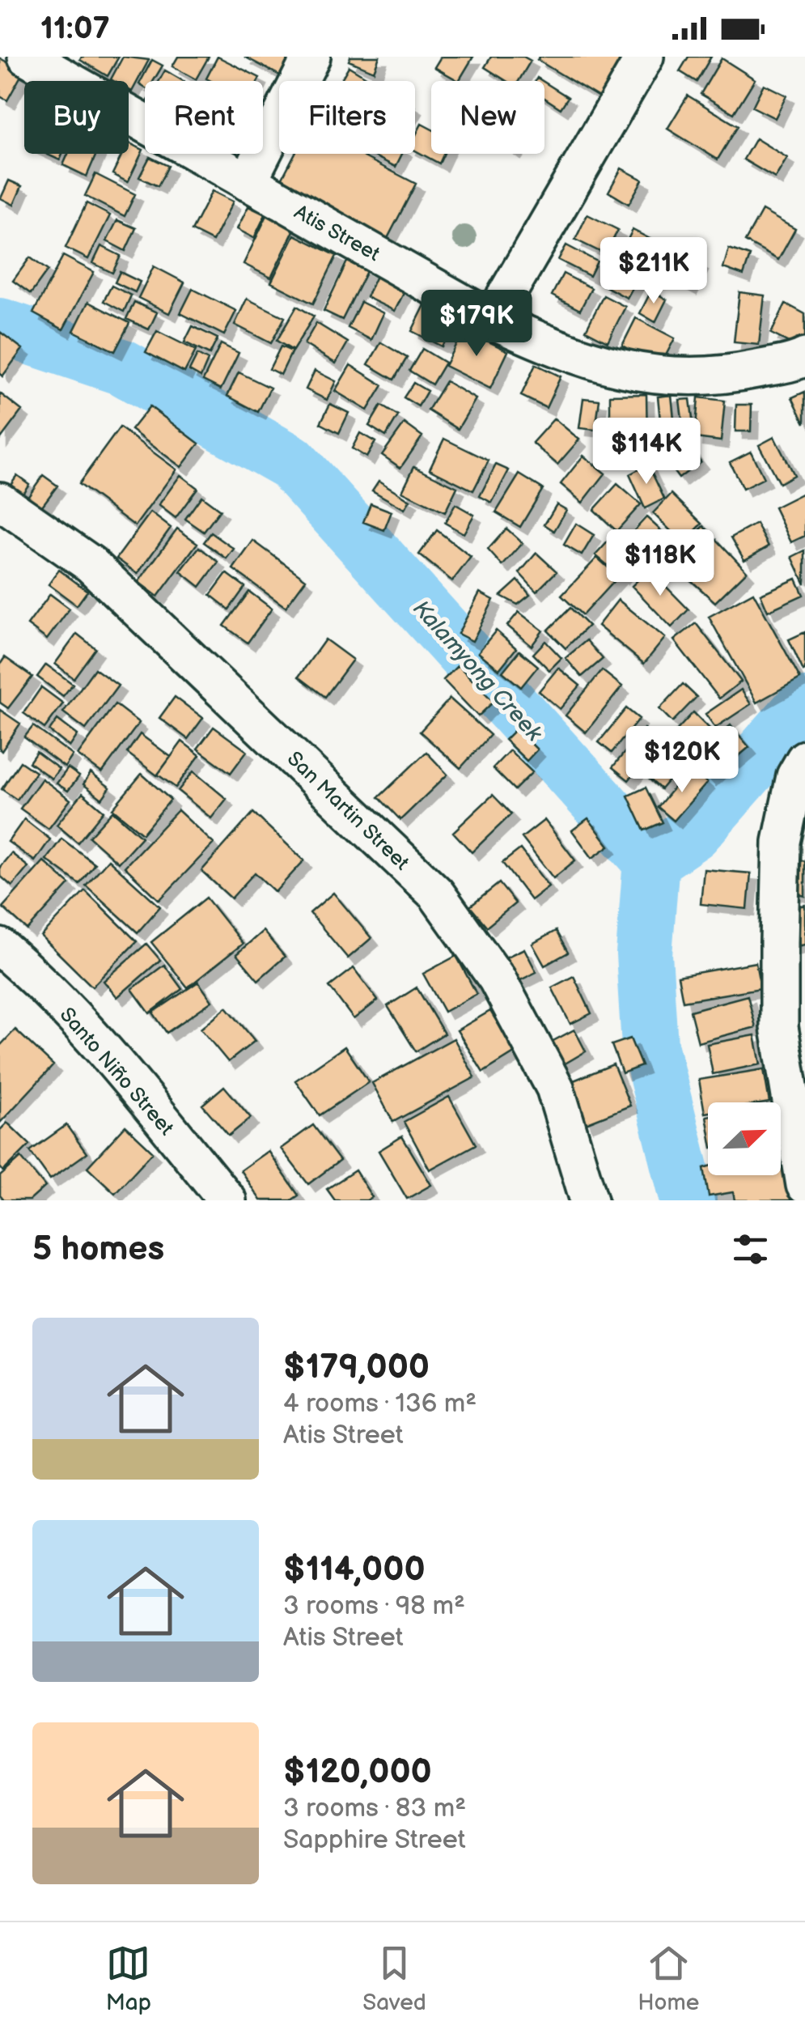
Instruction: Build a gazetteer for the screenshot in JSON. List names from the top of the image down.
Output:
{
  "streets": {
    "street": ["Atis Street", "San Martin Street", "Santo Niño Street"]
  },
  "water": ["Kalamyong Creek"],
  "north": "top right",
  "page": {
    "status": "11:07",
    "chip": [
      "Buy",
      "Rent",
      "Filters",
      "New"
    ],
    "price": [
      "$211K",
      "$179K",
      "$114K",
      "$118K",
      "$120K"
    ],
    "heading": "5 homes",
    "list": [
      {
        "name": "$179,000",
        "note": "4 rooms · 136 m² · Atis Street"
      },
      {
        "name": "$114,000",
        "note": "3 rooms · 98 m² · Atis Street"
      },
      {
        "name": "$120,000",
        "note": "3 rooms · 83 m² · Sapphire Street"
      }
    ],
    "tabs": ["Map", "Saved", "Home"]
  }
}
